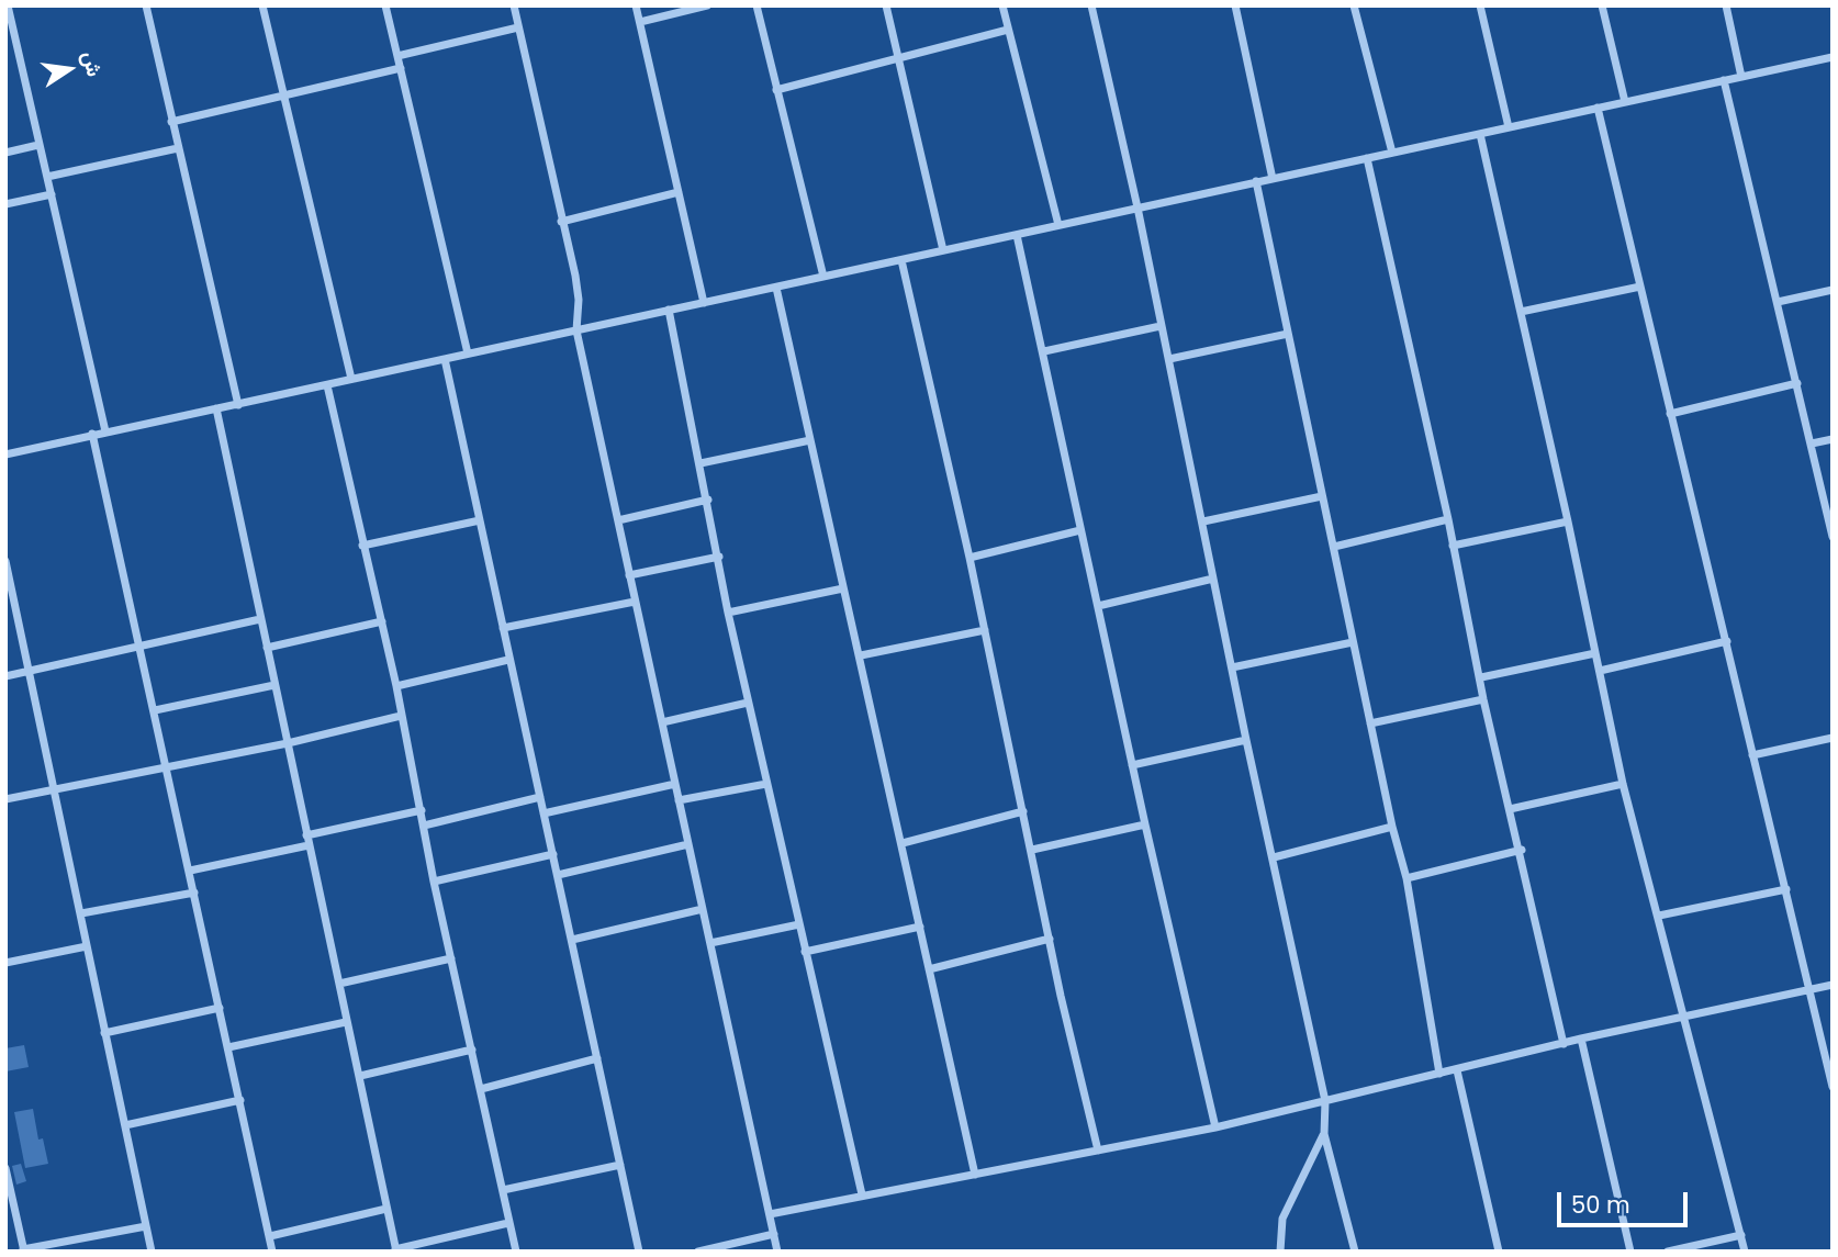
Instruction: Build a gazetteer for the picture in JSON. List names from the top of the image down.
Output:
{
  "scale_bar": "50 m",
  "north": "right"
}
